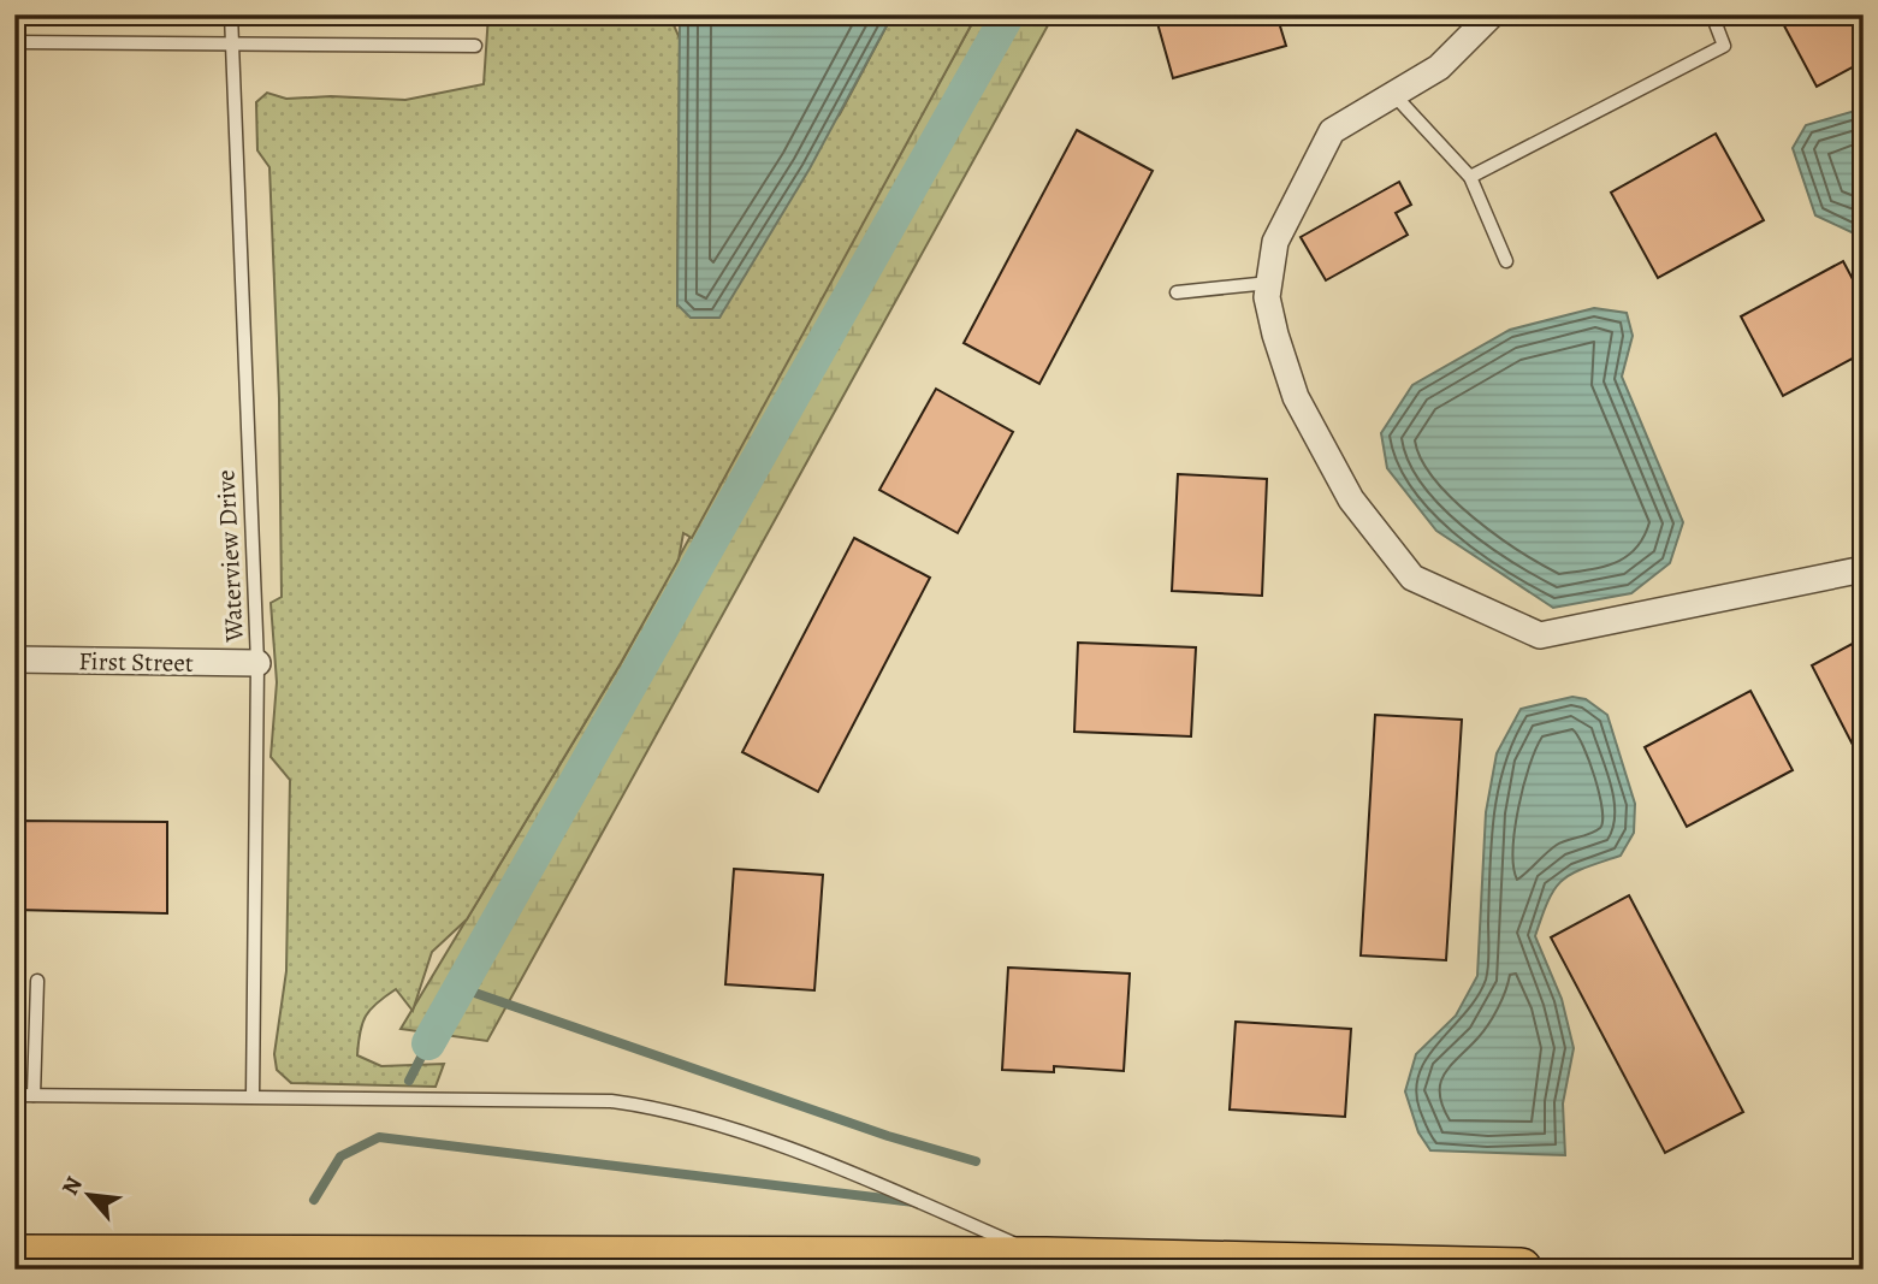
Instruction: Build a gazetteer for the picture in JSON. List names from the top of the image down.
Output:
{
  "streets": {
    "street": ["First Street"],
    "lane": ["Waterview Drive"]
  },
  "crossings": [
    ["Waterview Drive", "First Street"]
  ],
  "north": "top left"
}
